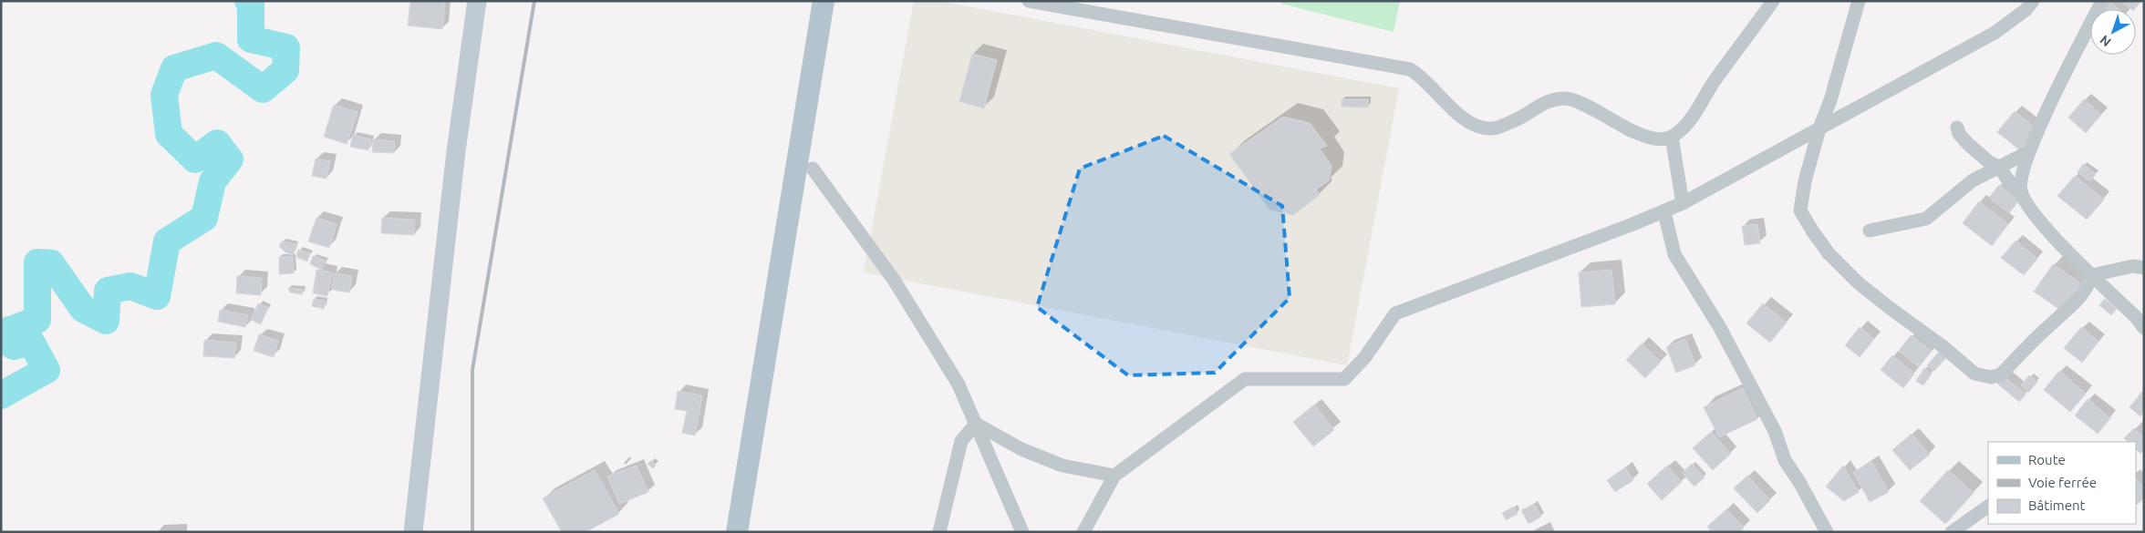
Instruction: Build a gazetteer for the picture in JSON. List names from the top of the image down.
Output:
{
  "legend": ["Route", "Voie ferrée", "Bâtiment"],
  "north": "bottom left"
}
